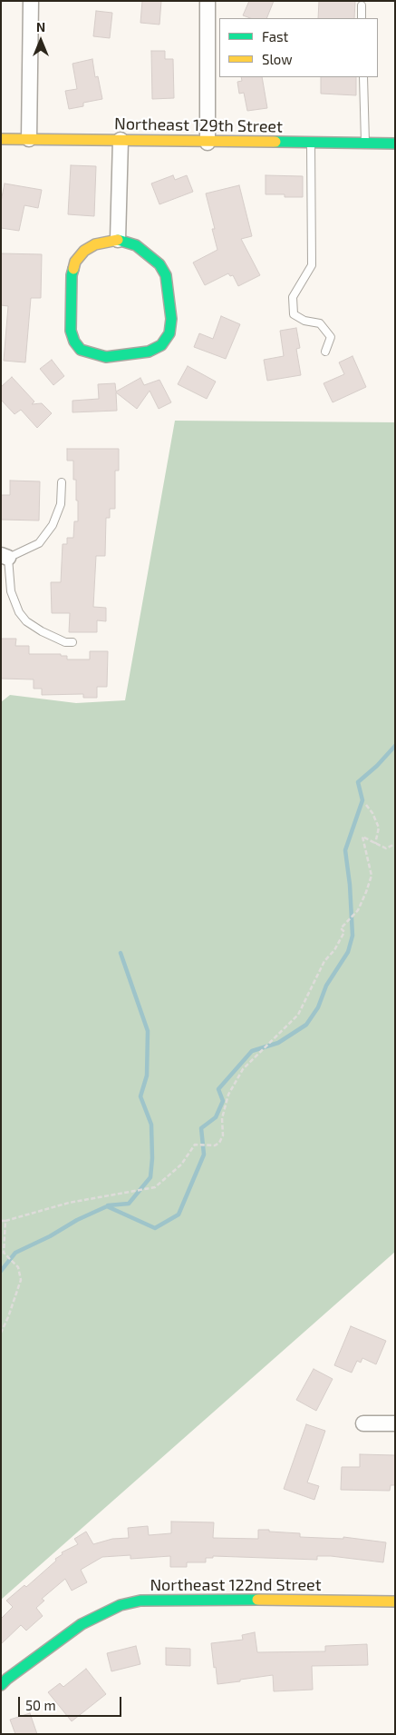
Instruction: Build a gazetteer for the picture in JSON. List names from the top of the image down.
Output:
{
  "streets": {
    "street": ["Northeast 129th Street", "Northeast 122nd Street"]
  },
  "legend": ["Fast", "Slow"],
  "scale_bar": "50 m",
  "north": "top"
}
